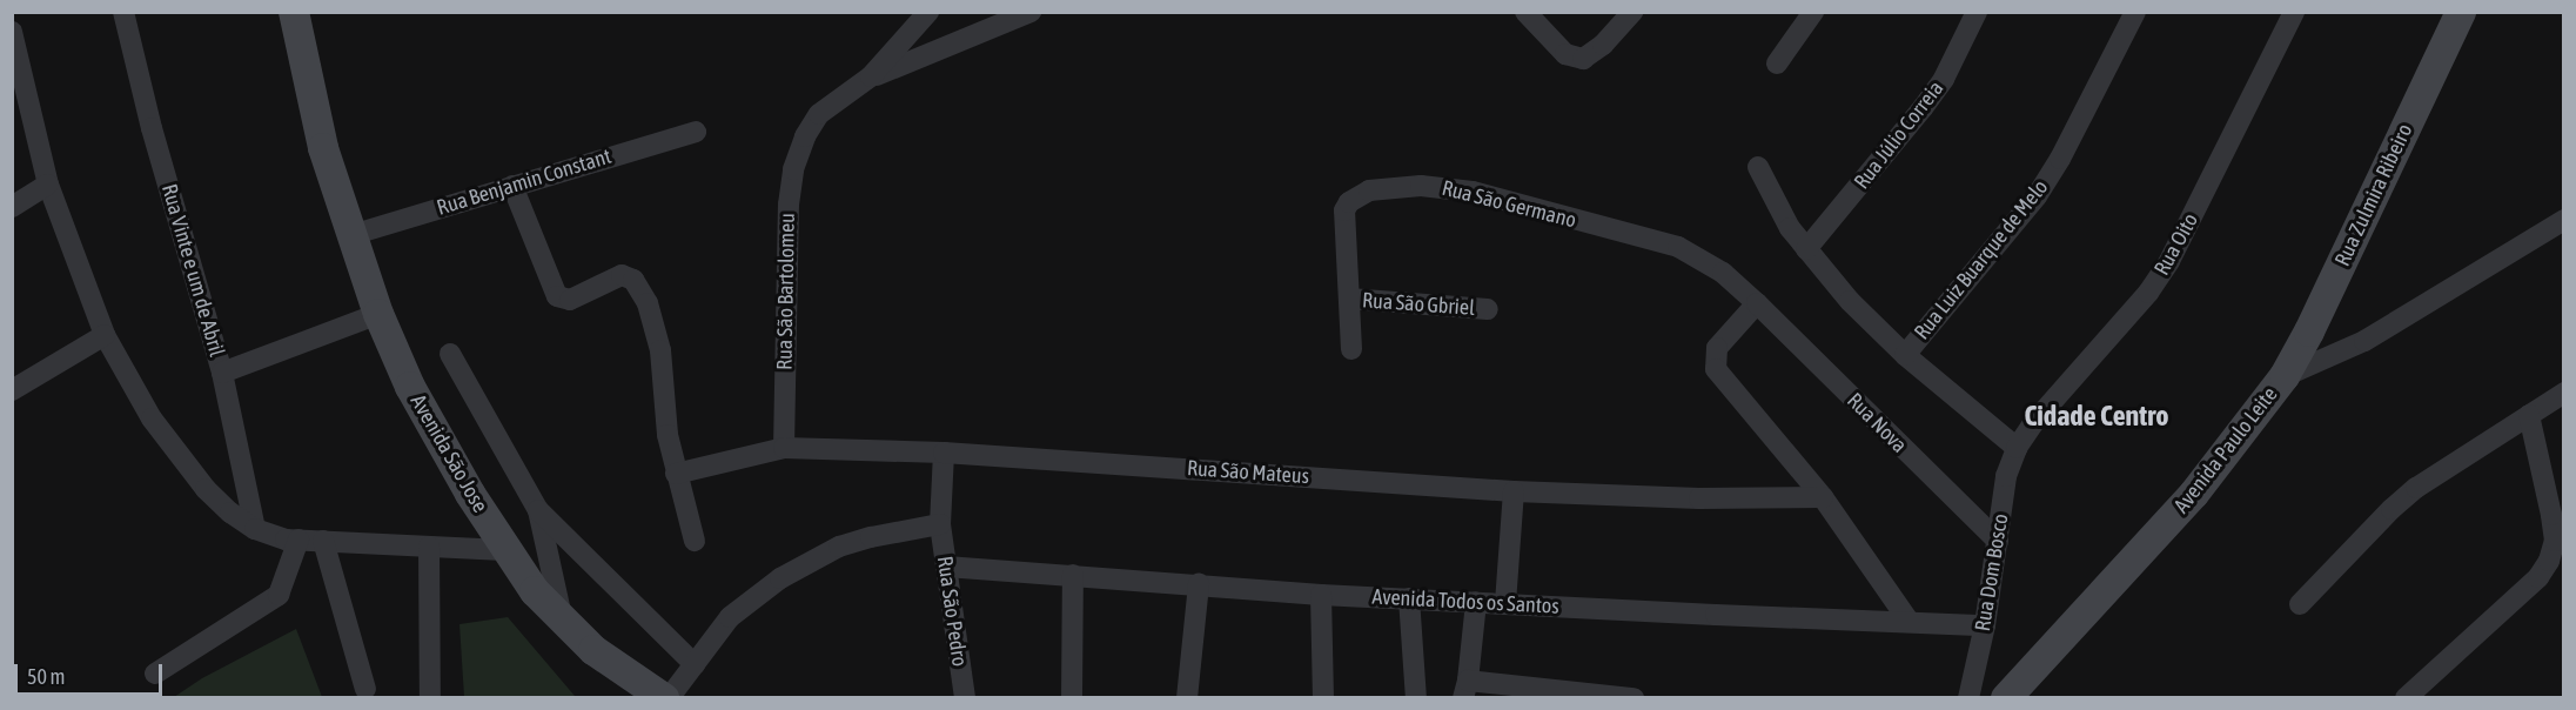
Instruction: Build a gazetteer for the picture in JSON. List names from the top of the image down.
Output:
{
  "streets": {
    "street": [
      "Rua Júlio Correia",
      "Rua Benjamin Constant",
      "Rua Zulmira Ribeiro",
      "Rua São Germano",
      "Rua Oito",
      "Rua Luiz Buarque de Melo",
      "Rua Vinte e um de Abril",
      "Rua São Bartolomeu",
      "Rua São Gbriel",
      "Rua Nova",
      "Avenida Paulo Leite",
      "Avenida São Jose",
      "Rua São Mateus",
      "Rua Dom Bosco",
      "Avenida Todos os Santos",
      "Rua São Pedro"
    ]
  },
  "crossings": [
    ["Rua Benjamin Constant", "Avenida São Jose"],
    ["Rua Zulmira Ribeiro", "Avenida Paulo Leite"],
    ["Rua São Germano", "Rua São Gbriel"],
    ["Rua São Germano", "Rua Nova"],
    ["Rua Oito", "Rua Dom Bosco"],
    ["Rua São Bartolomeu", "Rua São Mateus"],
    ["Rua Nova", "Rua Dom Bosco"],
    ["Rua São Mateus", "Rua São Pedro"],
    ["Rua Dom Bosco", "Avenida Todos os Santos"],
    ["Avenida Todos os Santos", "Rua São Pedro"]
  ],
  "districts": ["Cidade Centro"],
  "scale_bar": "50 m"
}
